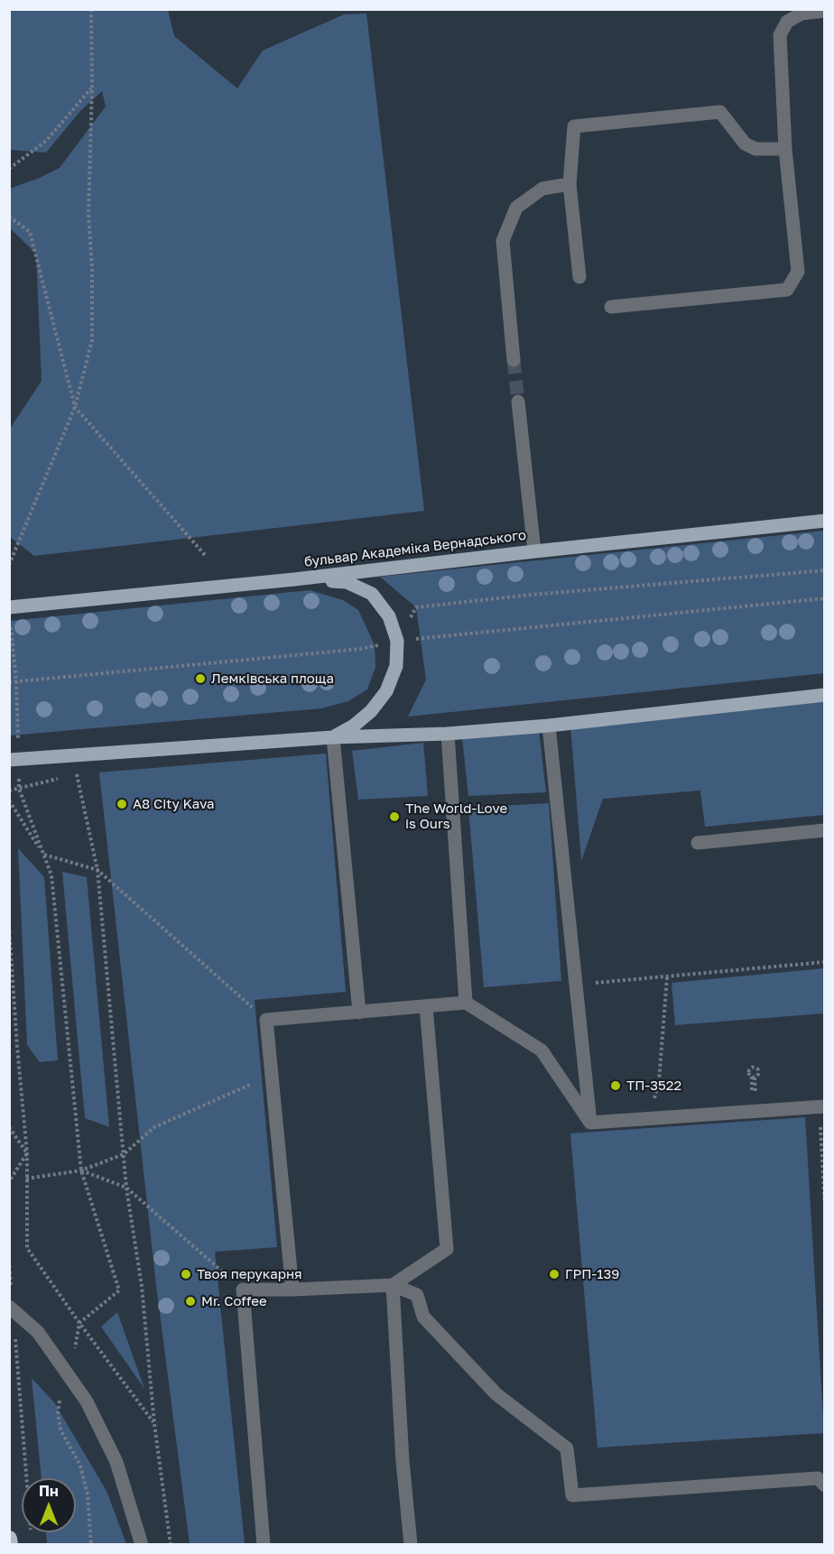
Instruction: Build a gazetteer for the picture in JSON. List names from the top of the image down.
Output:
{
  "streets": {
    "main road": ["бульвар Академіка Вернадського"]
  },
  "places": [
    "Лемківська площа",
    "A8 City Kava",
    "The World-Love is Ours",
    "ТП-3522",
    "Твоя перукарня",
    "ГРП-139",
    "Mr. Coffee"
  ],
  "north": "top"
}
